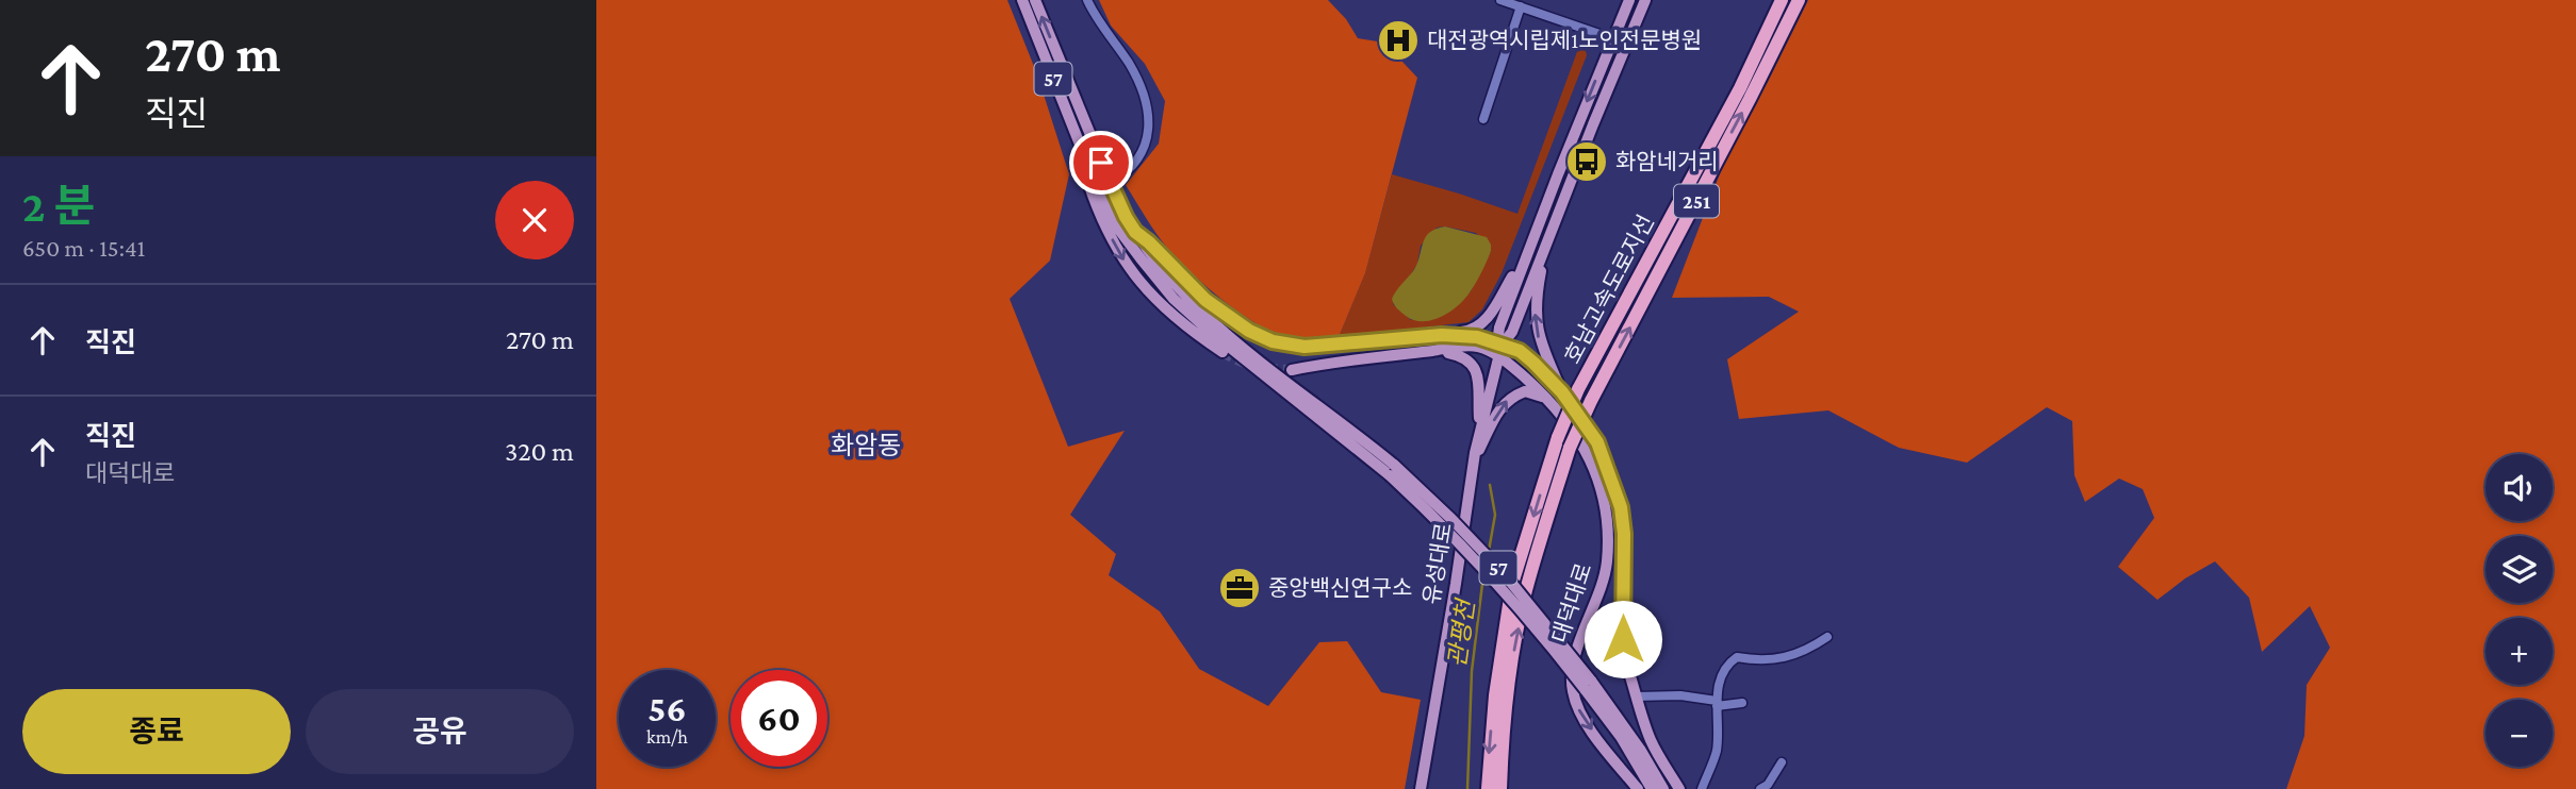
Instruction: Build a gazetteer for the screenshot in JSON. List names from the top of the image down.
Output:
{
  "streets": {
    "highway": ["251", "호남고속도로지선"],
    "main road": ["57", "유성대로", "대덕대로"]
  },
  "crossings": [
    ["유성대로", "대덕대로"]
  ],
  "districts": ["화암동"],
  "water": ["관평천"],
  "places": {
    "hospital": ["대전광역시립제1노인전문병원"],
    "bus stop": ["화암네거리"],
    "office": ["중앙백신연구소"]
  },
  "page": {
    "turn": ["270 m", "직진"],
    "heading": ["2 분", "650 m · 15:41"],
    "list": [
      {
        "name": "직진",
        "value": "270 m"
      },
      {
        "name": "직진",
        "note": "대덕대로",
        "value": "320 m"
      }
    ],
    "map_buttons": ["+", "−"],
    "speed": "56 km/h",
    "limit": "60",
    "buttons": ["종료", "공유"]
  }
}
